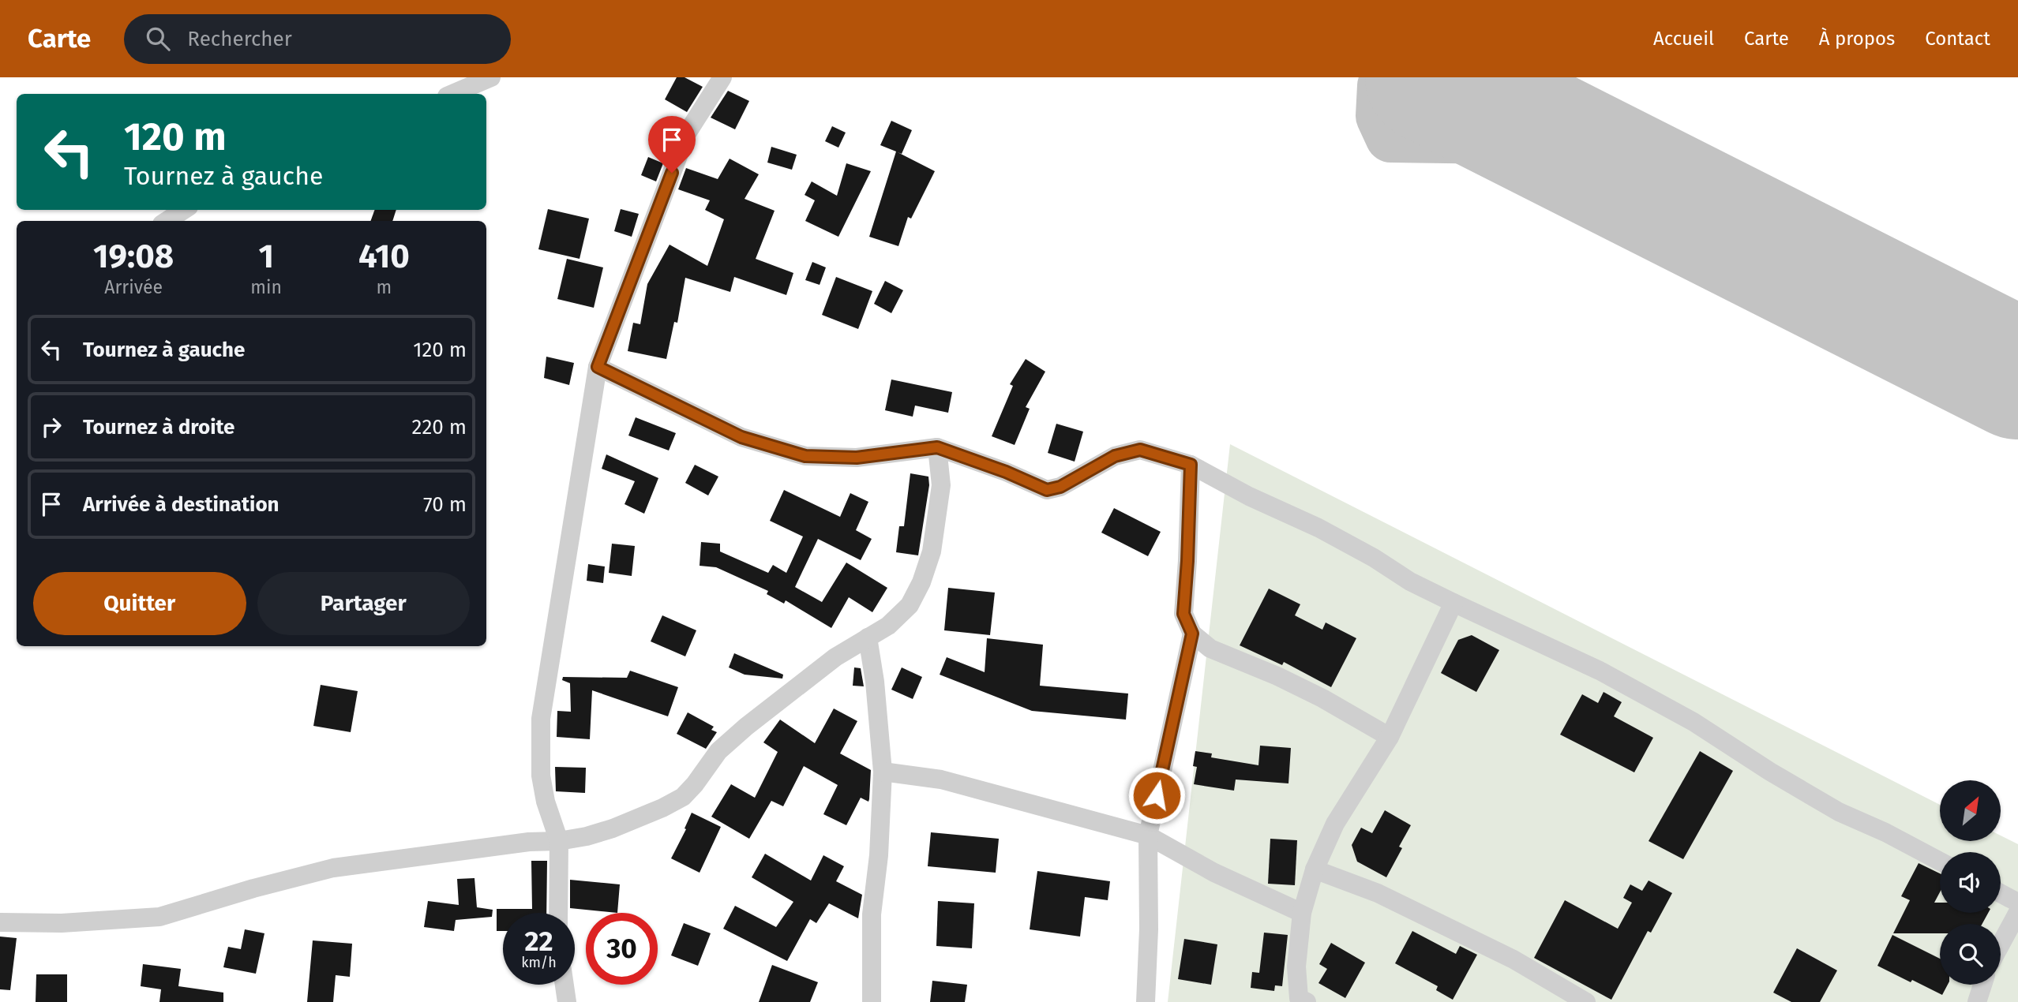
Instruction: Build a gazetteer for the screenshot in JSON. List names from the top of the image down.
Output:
{
  "north": "top right",
  "page": {
    "header": "Carte",
    "search": "Rechercher",
    "nav": [
      "Accueil",
      "Carte",
      "À propos",
      "Contact"
    ],
    "turn": ["120 m", "Tournez à gauche"],
    "eta": [
      "19:08",
      "Arrivée",
      "1",
      "min",
      "410",
      "m"
    ],
    "list": [
      {
        "name": "Tournez à gauche",
        "value": "120 m"
      },
      {
        "name": "Tournez à droite",
        "value": "220 m"
      },
      {
        "name": "Arrivée à destination",
        "value": "70 m"
      }
    ],
    "buttons": ["Quitter", "Partager"],
    "speed": "22 km/h",
    "limit": "30"
  }
}
